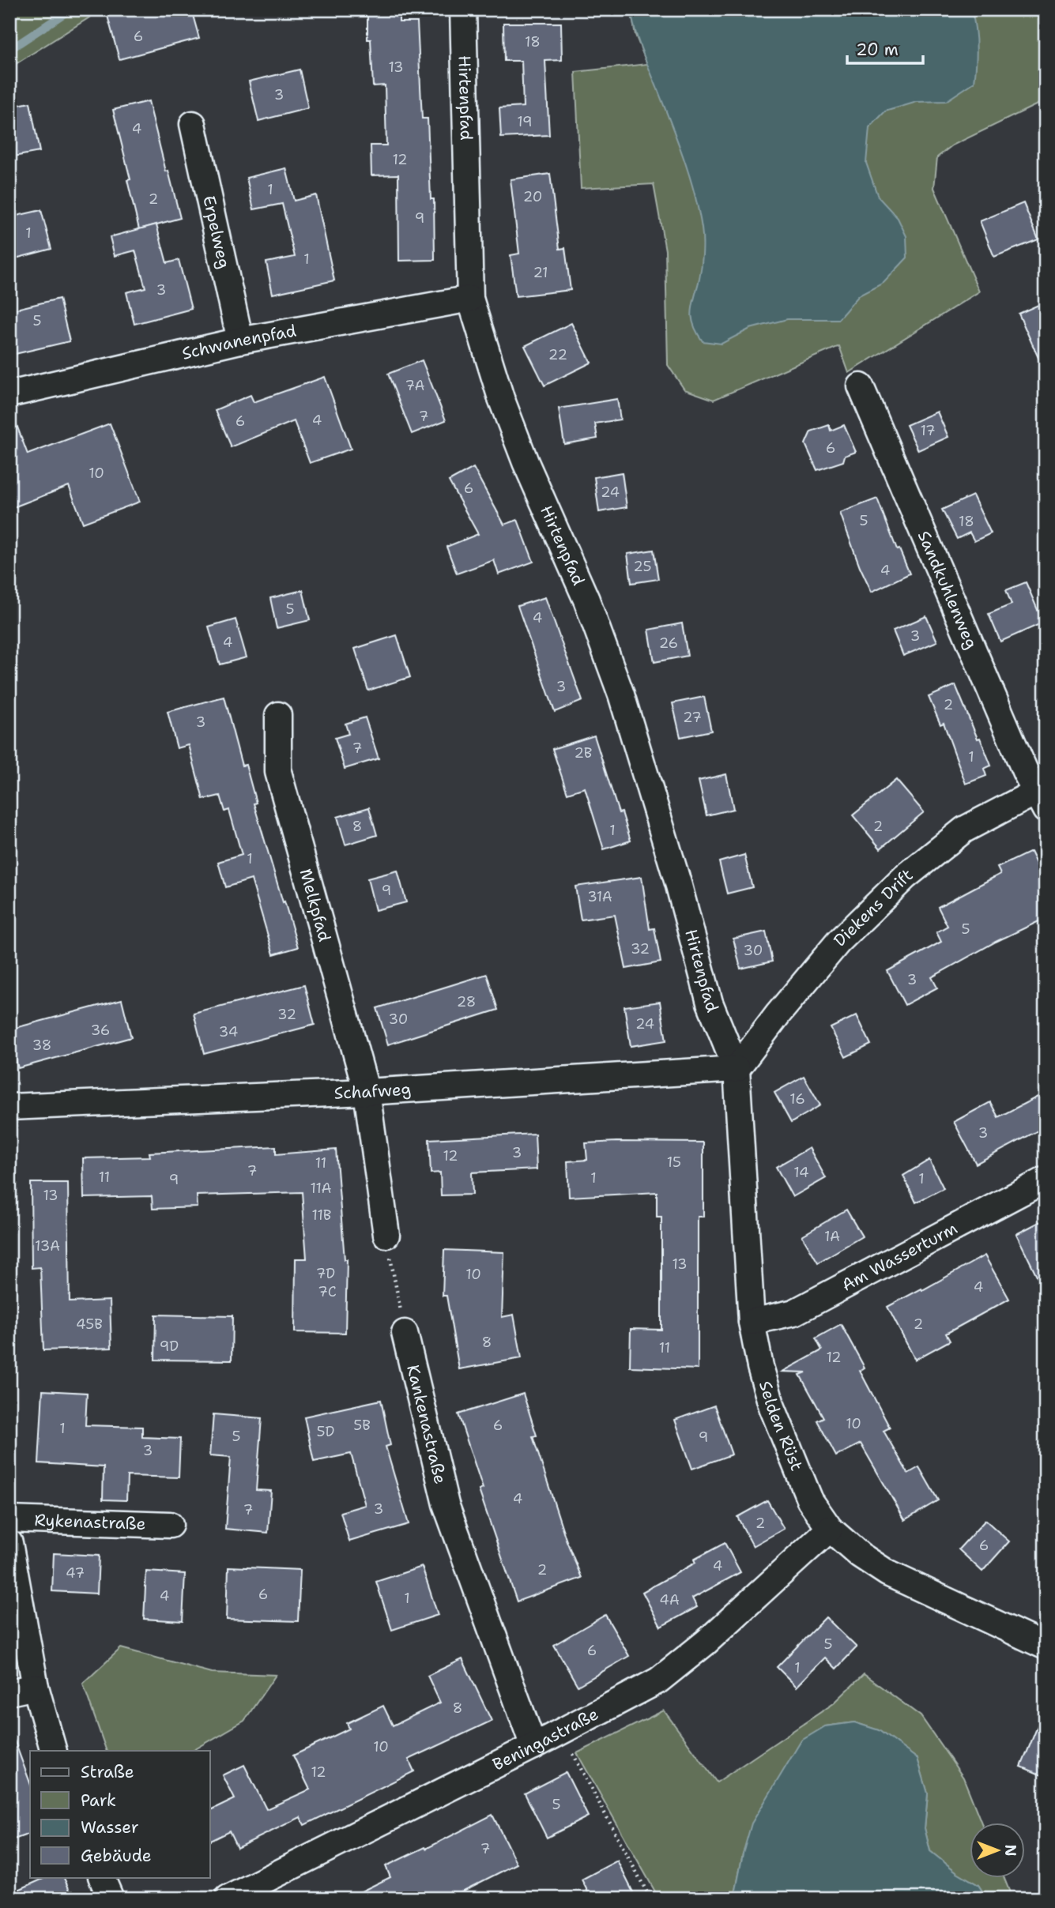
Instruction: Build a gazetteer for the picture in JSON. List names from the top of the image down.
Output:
{
  "streets": {
    "street": [
      "Hirtenpfad",
      "Erpelweg",
      "Schwanenpfad",
      "Sandkuhlenweg",
      "Melkpfad",
      "Diekens Drift",
      "Schafweg",
      "Am Wasserturm",
      "Kankenastraße",
      "Selden Rüst",
      "Rykenastraße",
      "Beningastraße"
    ]
  },
  "crossings": [
    ["Hirtenpfad", "Schwanenpfad"],
    ["Hirtenpfad", "Diekens Drift"],
    ["Hirtenpfad", "Schafweg"],
    ["Hirtenpfad", "Selden Rüst"],
    ["Erpelweg", "Schwanenpfad"],
    ["Sandkuhlenweg", "Diekens Drift"],
    ["Melkpfad", "Schafweg"],
    ["Diekens Drift", "Schafweg"],
    ["Diekens Drift", "Selden Rüst"],
    ["Schafweg", "Selden Rüst"],
    ["Am Wasserturm", "Selden Rüst"],
    ["Kankenastraße", "Beningastraße"],
    ["Selden Rüst", "Beningastraße"]
  ],
  "house_numbers": [
    "6",
    "18",
    "13",
    "3",
    "19",
    "4",
    "12",
    "1",
    "20",
    "2",
    "9",
    "1",
    "1",
    "21",
    "3",
    "5",
    "22",
    "7A",
    "7",
    "4",
    "6",
    "17",
    "6",
    "10",
    "6",
    "24",
    "5",
    "18",
    "25",
    "4",
    "5",
    "4",
    "3",
    "4",
    "26",
    "3",
    "2",
    "27",
    "3",
    "7",
    "2B",
    "1",
    "8",
    "2",
    "1",
    "1",
    "9",
    "31A",
    "5",
    "32",
    "30",
    "3",
    "28",
    "32",
    "30",
    "24",
    "36",
    "34",
    "38",
    "16",
    "3",
    "3",
    "12",
    "15",
    "11",
    "7",
    "14",
    "11",
    "1",
    "1",
    "9",
    "11A",
    "13",
    "11B",
    "1A",
    "13A",
    "13",
    "7D",
    "10",
    "4",
    "7C",
    "45B",
    "2",
    "8",
    "9D",
    "11",
    "12",
    "10",
    "5B",
    "6",
    "1",
    "5D",
    "5",
    "9",
    "3",
    "4",
    "3",
    "7",
    "2",
    "6",
    "4",
    "2",
    "47",
    "6",
    "4",
    "1",
    "4A",
    "5",
    "6",
    "1",
    "8",
    "10",
    "12",
    "5",
    "7"
  ],
  "legend": [
    "Straße",
    "Park",
    "Wasser",
    "Gebäude"
  ],
  "scale_bar": "20 m",
  "north": "right"
}
